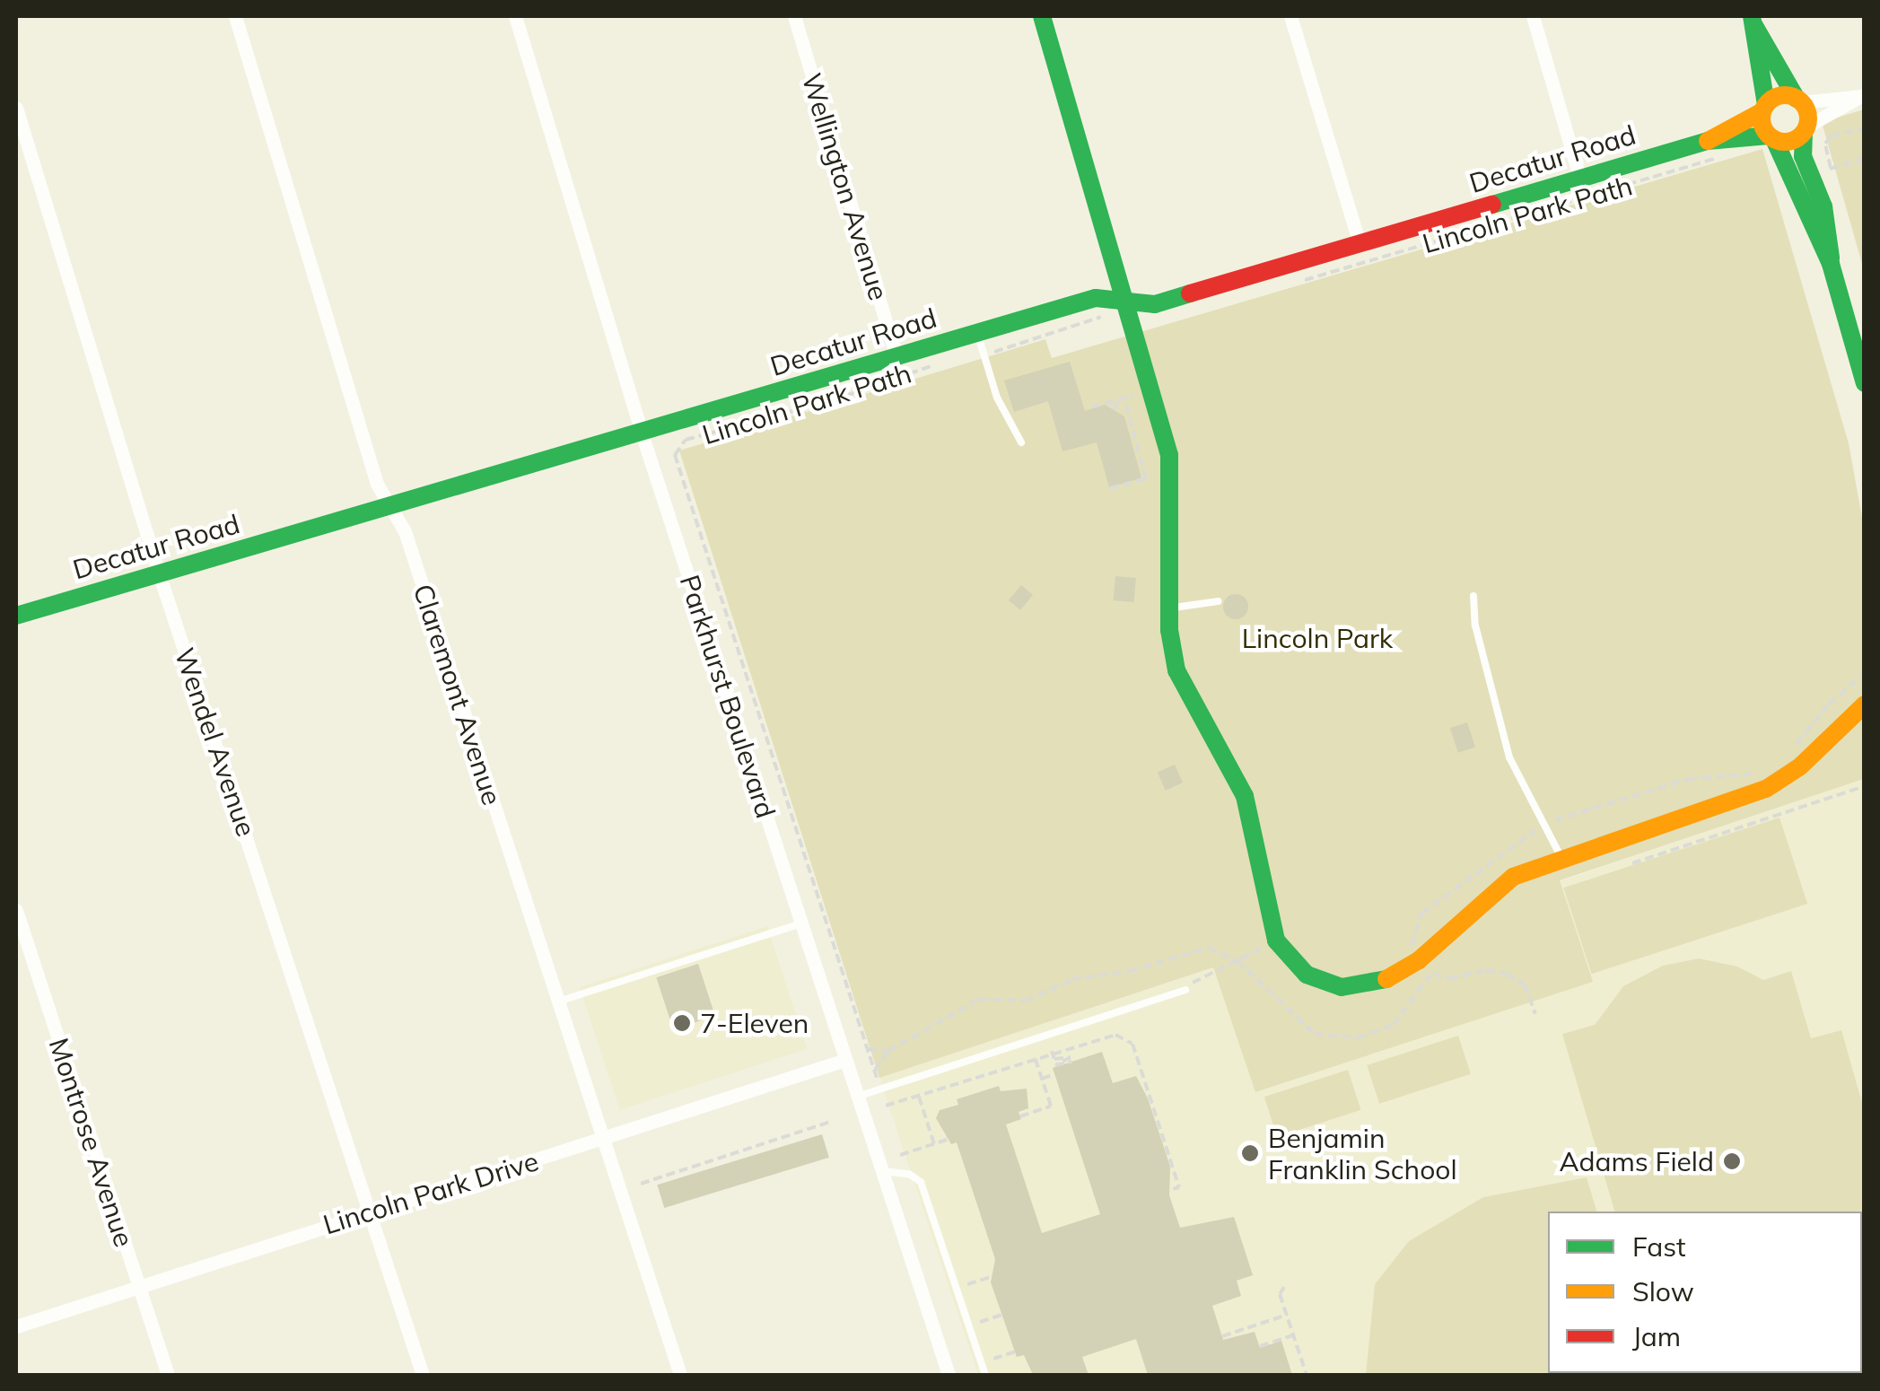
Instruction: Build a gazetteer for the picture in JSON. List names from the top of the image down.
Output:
{
  "streets": {
    "street": [
      "Decatur Road",
      "Wellington Avenue",
      "Claremont Avenue",
      "Parkhurst Boulevard",
      "Wendel Avenue",
      "Montrose Avenue",
      "Lincoln Park Drive"
    ],
    "path": ["Lincoln Park Path"]
  },
  "crossings": [
    ["Decatur Road", "Wellington Avenue"],
    ["Decatur Road", "Claremont Avenue"],
    ["Decatur Road", "Parkhurst Boulevard"],
    ["Decatur Road", "Wendel Avenue"],
    ["Claremont Avenue", "Lincoln Park Drive"],
    ["Parkhurst Boulevard", "Lincoln Park Drive"],
    ["Wendel Avenue", "Lincoln Park Drive"],
    ["Montrose Avenue", "Lincoln Park Drive"]
  ],
  "parks": ["Lincoln Park"],
  "places": ["7-Eleven", "Benjamin Franklin School", "Adams Field"],
  "legend": ["Fast", "Slow", "Jam"]
}
